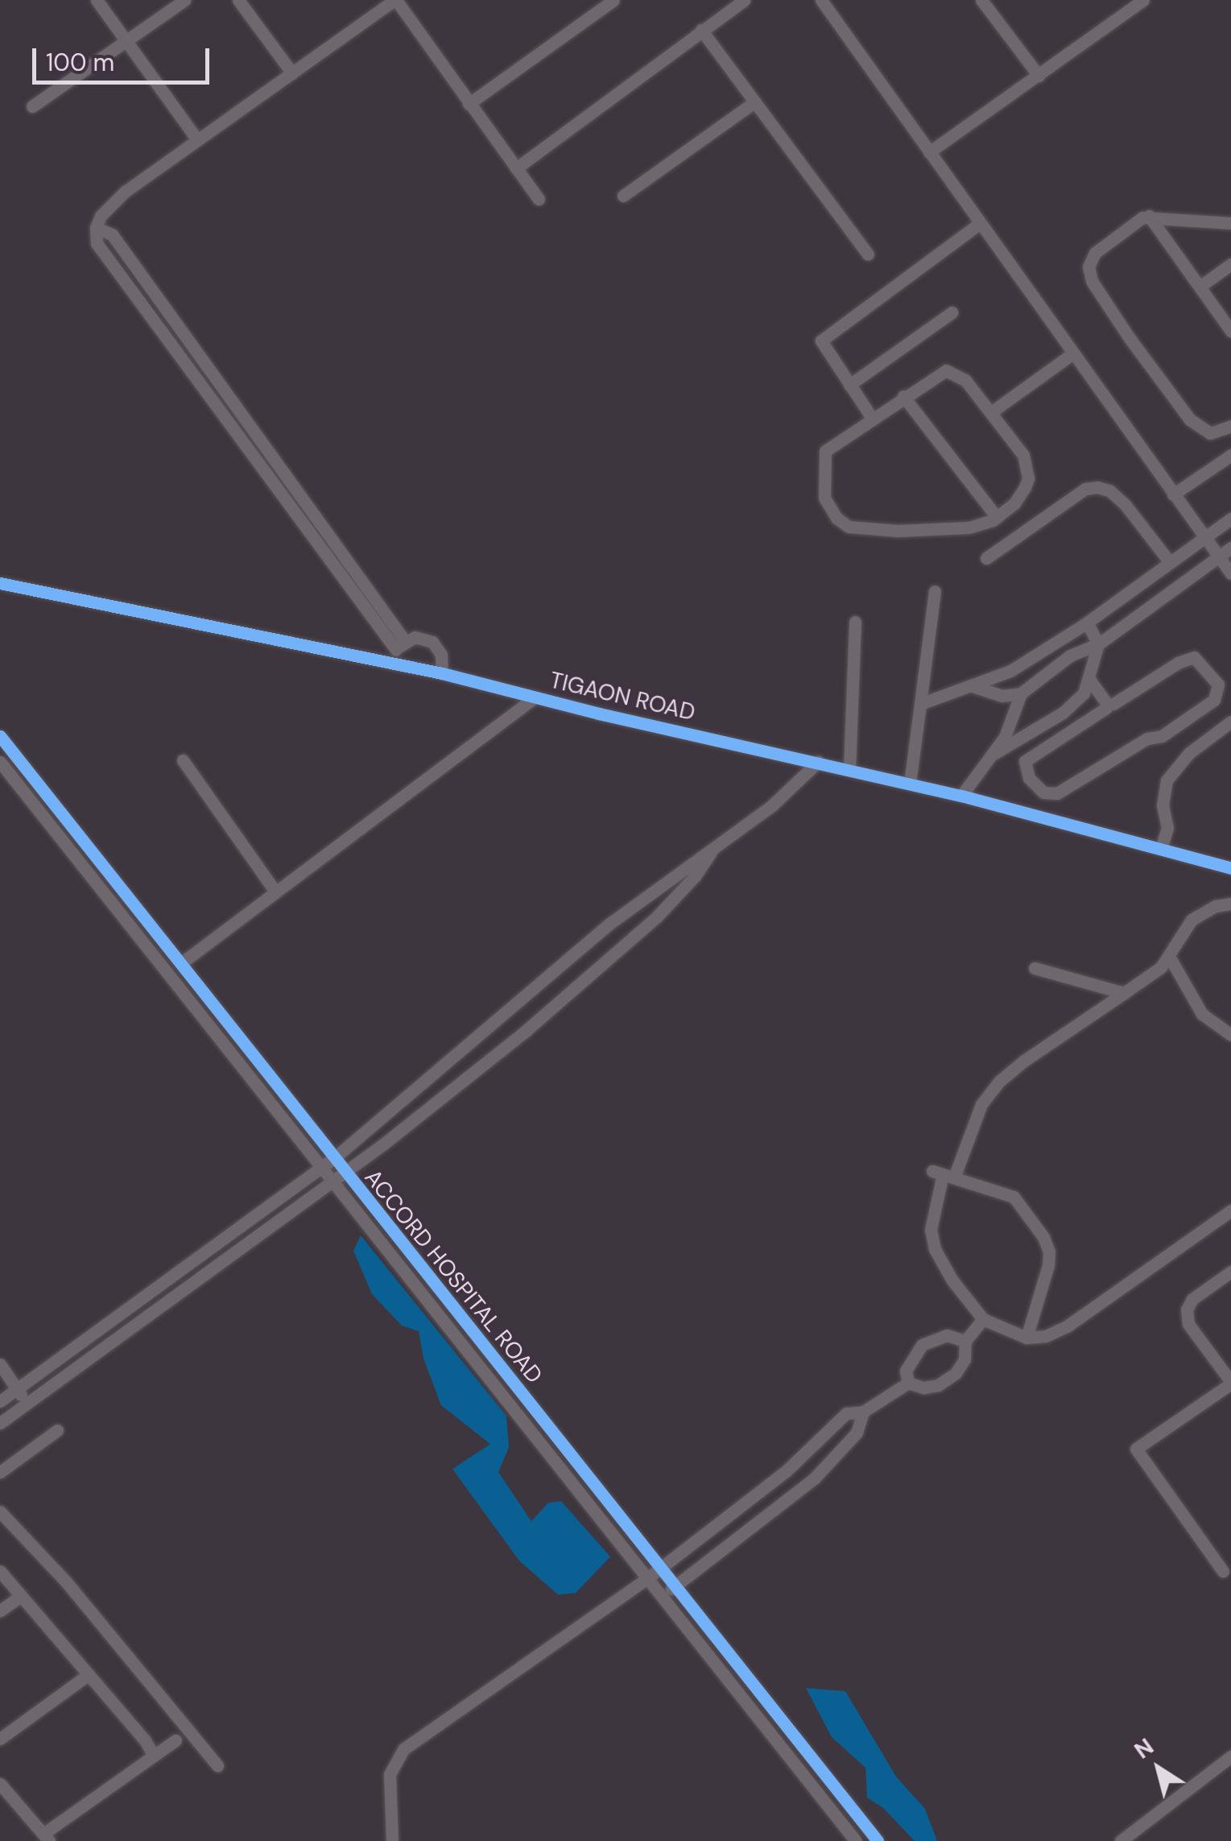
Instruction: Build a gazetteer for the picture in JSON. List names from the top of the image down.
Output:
{
  "streets": {
    "street": ["TIGAON ROAD", "ACCORD HOSPITAL ROAD"]
  },
  "scale_bar": "100 m",
  "north": "top left"
}
